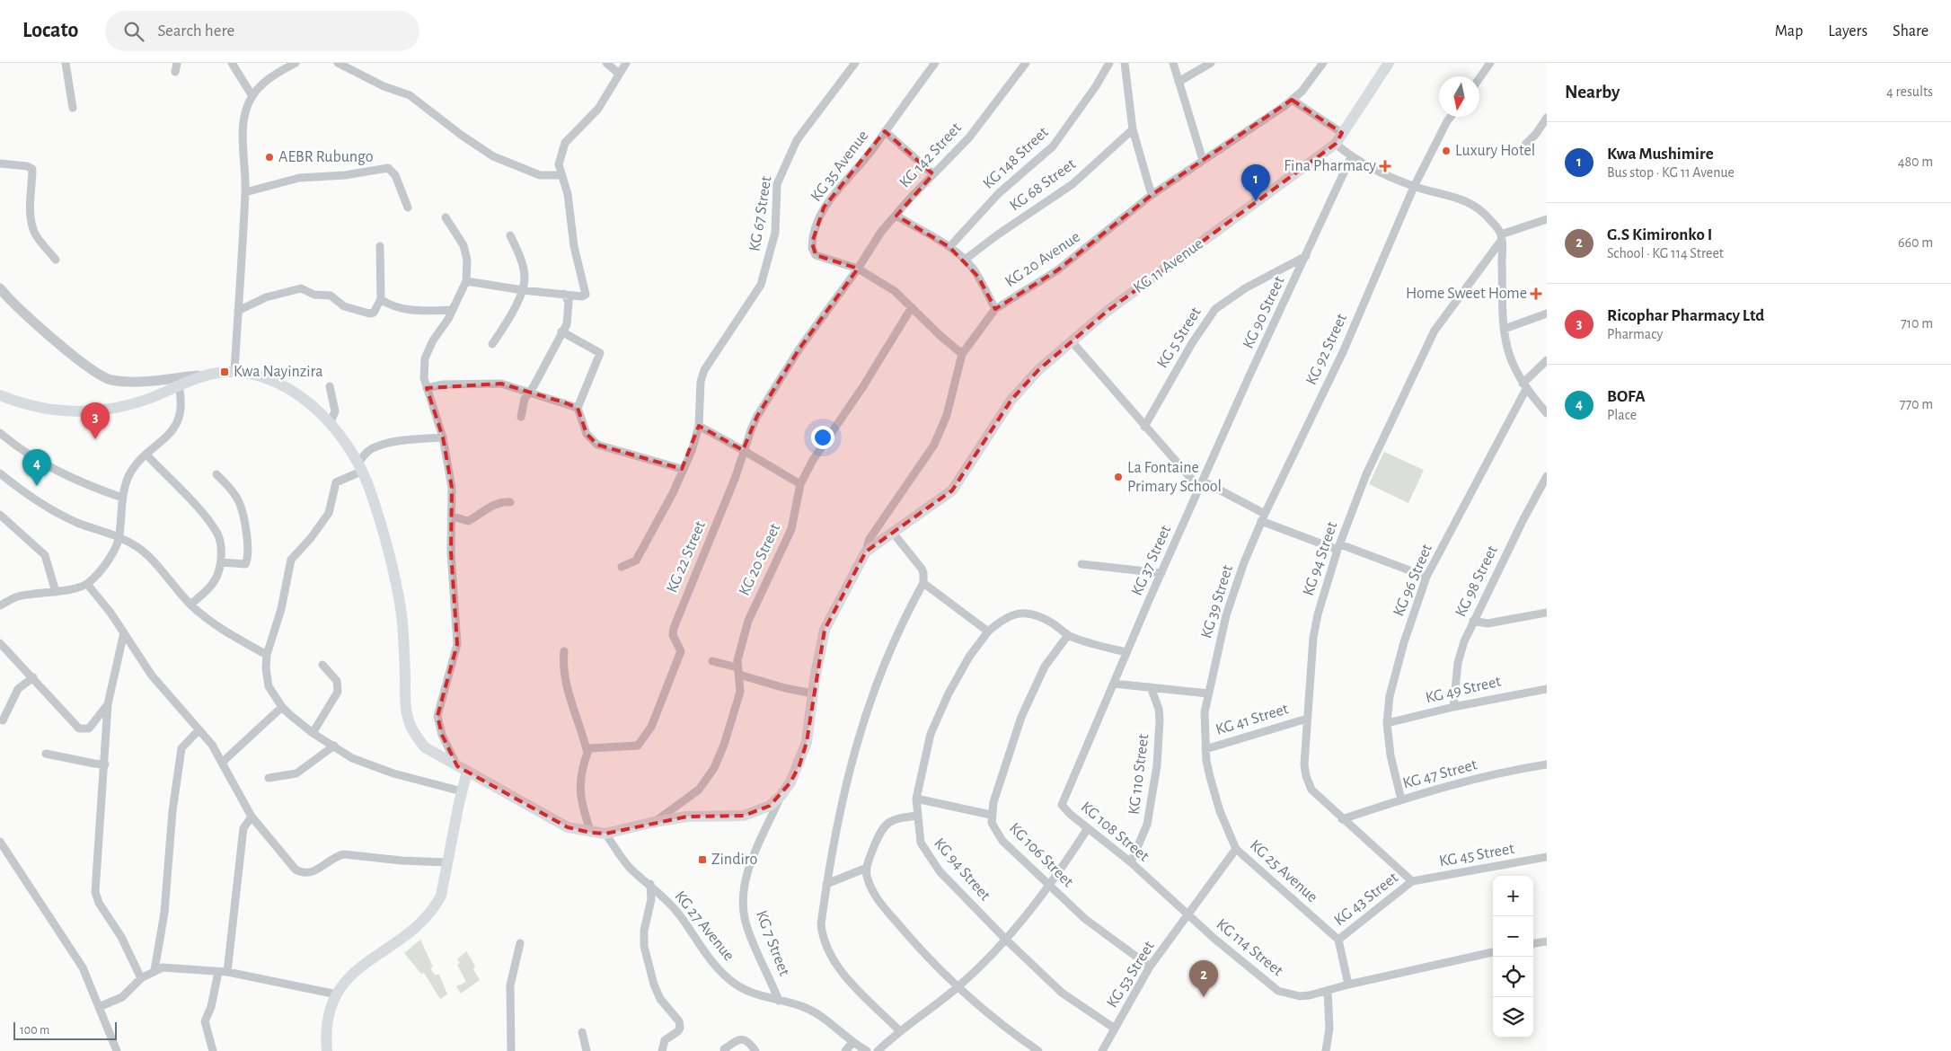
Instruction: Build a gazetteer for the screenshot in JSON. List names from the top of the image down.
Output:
{
  "streets": {
    "main road": ["KG 11 Avenue"],
    "street": [
      "KG 142 Street",
      "KG 148 Street",
      "KG 35 Avenue",
      "KG 68 Street",
      "KG 67 Street",
      "KG 20 Avenue",
      "KG 90 Street",
      "KG 5 Street",
      "KG 92 Street",
      "KG 22 Street",
      "KG 94 Street",
      "KG 20 Street",
      "KG 37 Street",
      "KG 96 Street",
      "KG 98 Street",
      "KG 39 Street",
      "KG 49 Street",
      "KG 41 Street",
      "KG 110 Street",
      "KG 47 Street",
      "KG 108 Street",
      "KG 106 Street",
      "KG 45 Street",
      "KG 25 Avenue",
      "KG 43 Street",
      "KG 27 Avenue",
      "KG 7 Street",
      "KG 114 Street",
      "KG 53 Street"
    ]
  },
  "crossings": [
    ["KG 142 Street", "KG 35 Avenue"],
    ["KG 142 Street", "KG 22 Street"],
    ["KG 35 Avenue", "KG 20 Avenue"],
    ["KG 35 Avenue", "KG 22 Street"],
    ["KG 35 Avenue", "KG 20 Street"],
    ["KG 20 Avenue", "KG 11 Avenue"],
    ["KG 90 Street", "KG 5 Street"],
    ["KG 90 Street", "KG 37 Street"],
    ["KG 92 Street", "KG 39 Street"],
    ["KG 94 Street", "KG 41 Street"],
    ["KG 94 Street", "KG 47 Street"],
    ["KG 94 Street", "KG 45 Street"],
    ["KG 94 Street", "KG 43 Street"],
    ["KG 94 Street", "KG 53 Street"],
    ["KG 96 Street", "KG 49 Street"],
    ["KG 96 Street", "KG 47 Street"],
    ["KG 98 Street", "KG 49 Street"],
    ["KG 39 Street", "KG 25 Avenue"],
    ["KG 41 Street", "KG 25 Avenue"],
    ["KG 110 Street", "KG 108 Street"],
    ["KG 108 Street", "KG 114 Street"],
    ["KG 108 Street", "KG 53 Street"],
    ["KG 106 Street", "KG 53 Street"],
    ["KG 45 Street", "KG 43 Street"],
    ["KG 25 Avenue", "KG 43 Street"],
    ["KG 25 Avenue", "KG 53 Street"],
    ["KG 27 Avenue", "KG 7 Street"],
    ["KG 114 Street", "KG 53 Street"]
  ],
  "places": {
    "other": ["Luxury Hotel", "AEBR Rubungo", "La Fontaine Primary School"],
    "health": ["Fina Pharmacy", "Home Sweet Home"],
    "transit": ["Kwa Nayinzira", "Zindiro"]
  },
  "scale_bar": "100 m",
  "north": "bottom",
  "page": {
    "header": "Locato",
    "search": "Search here",
    "nav": ["Map", "Layers", "Share"],
    "heading": ["Nearby", "4 results"],
    "list": [
      {
        "mark": "1",
        "name": "Kwa Mushimire",
        "note": "Bus stop · KG 11 Avenue",
        "value": "480 m"
      },
      {
        "mark": "2",
        "name": "G.S Kimironko I",
        "note": "School · KG 114 Street",
        "value": "660 m"
      },
      {
        "mark": "3",
        "name": "Ricophar Pharmacy Ltd",
        "note": "Pharmacy",
        "value": "710 m"
      },
      {
        "mark": "4",
        "name": "BOFA",
        "note": "Place",
        "value": "770 m"
      }
    ],
    "pins": [
      "1",
      "3",
      "4",
      "2"
    ],
    "map_buttons": ["+", "−"],
    "scale": "100 m"
  }
}
